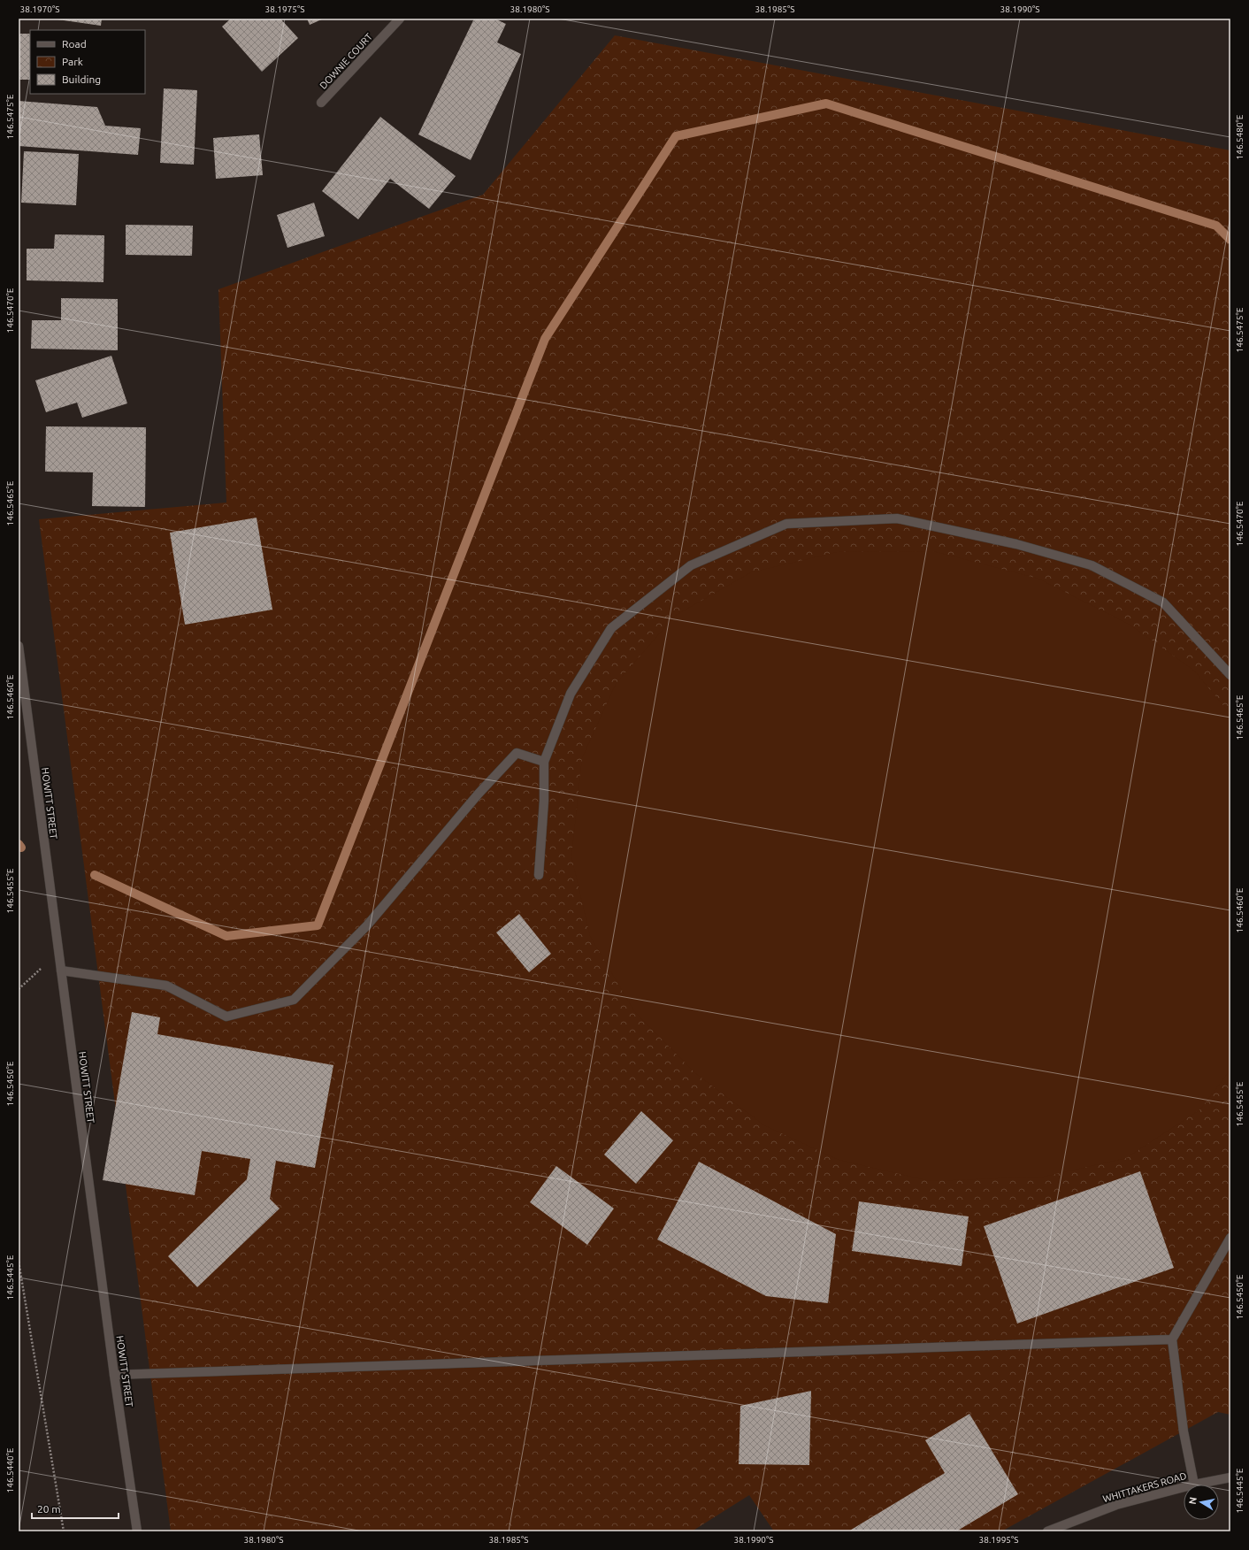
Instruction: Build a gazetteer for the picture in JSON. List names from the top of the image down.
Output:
{
  "streets": {
    "street": ["DOWNIE COURT", "HOWITT STREET", "WHITTAKERS ROAD"]
  },
  "legend": ["Road", "Park", "Building"],
  "scale_bar": "20 m",
  "north": "left",
  "coordinates": [
    "38.1970°S",
    "38.1975°S",
    "38.1980°S",
    "38.1985°S",
    "38.1990°S",
    "146.5475°E",
    "146.5480°E",
    "146.5470°E",
    "146.5465°E",
    "146.5460°E",
    "146.5455°E",
    "146.5450°E",
    "146.5445°E",
    "146.5440°E",
    "38.1995°S"
  ]
}
